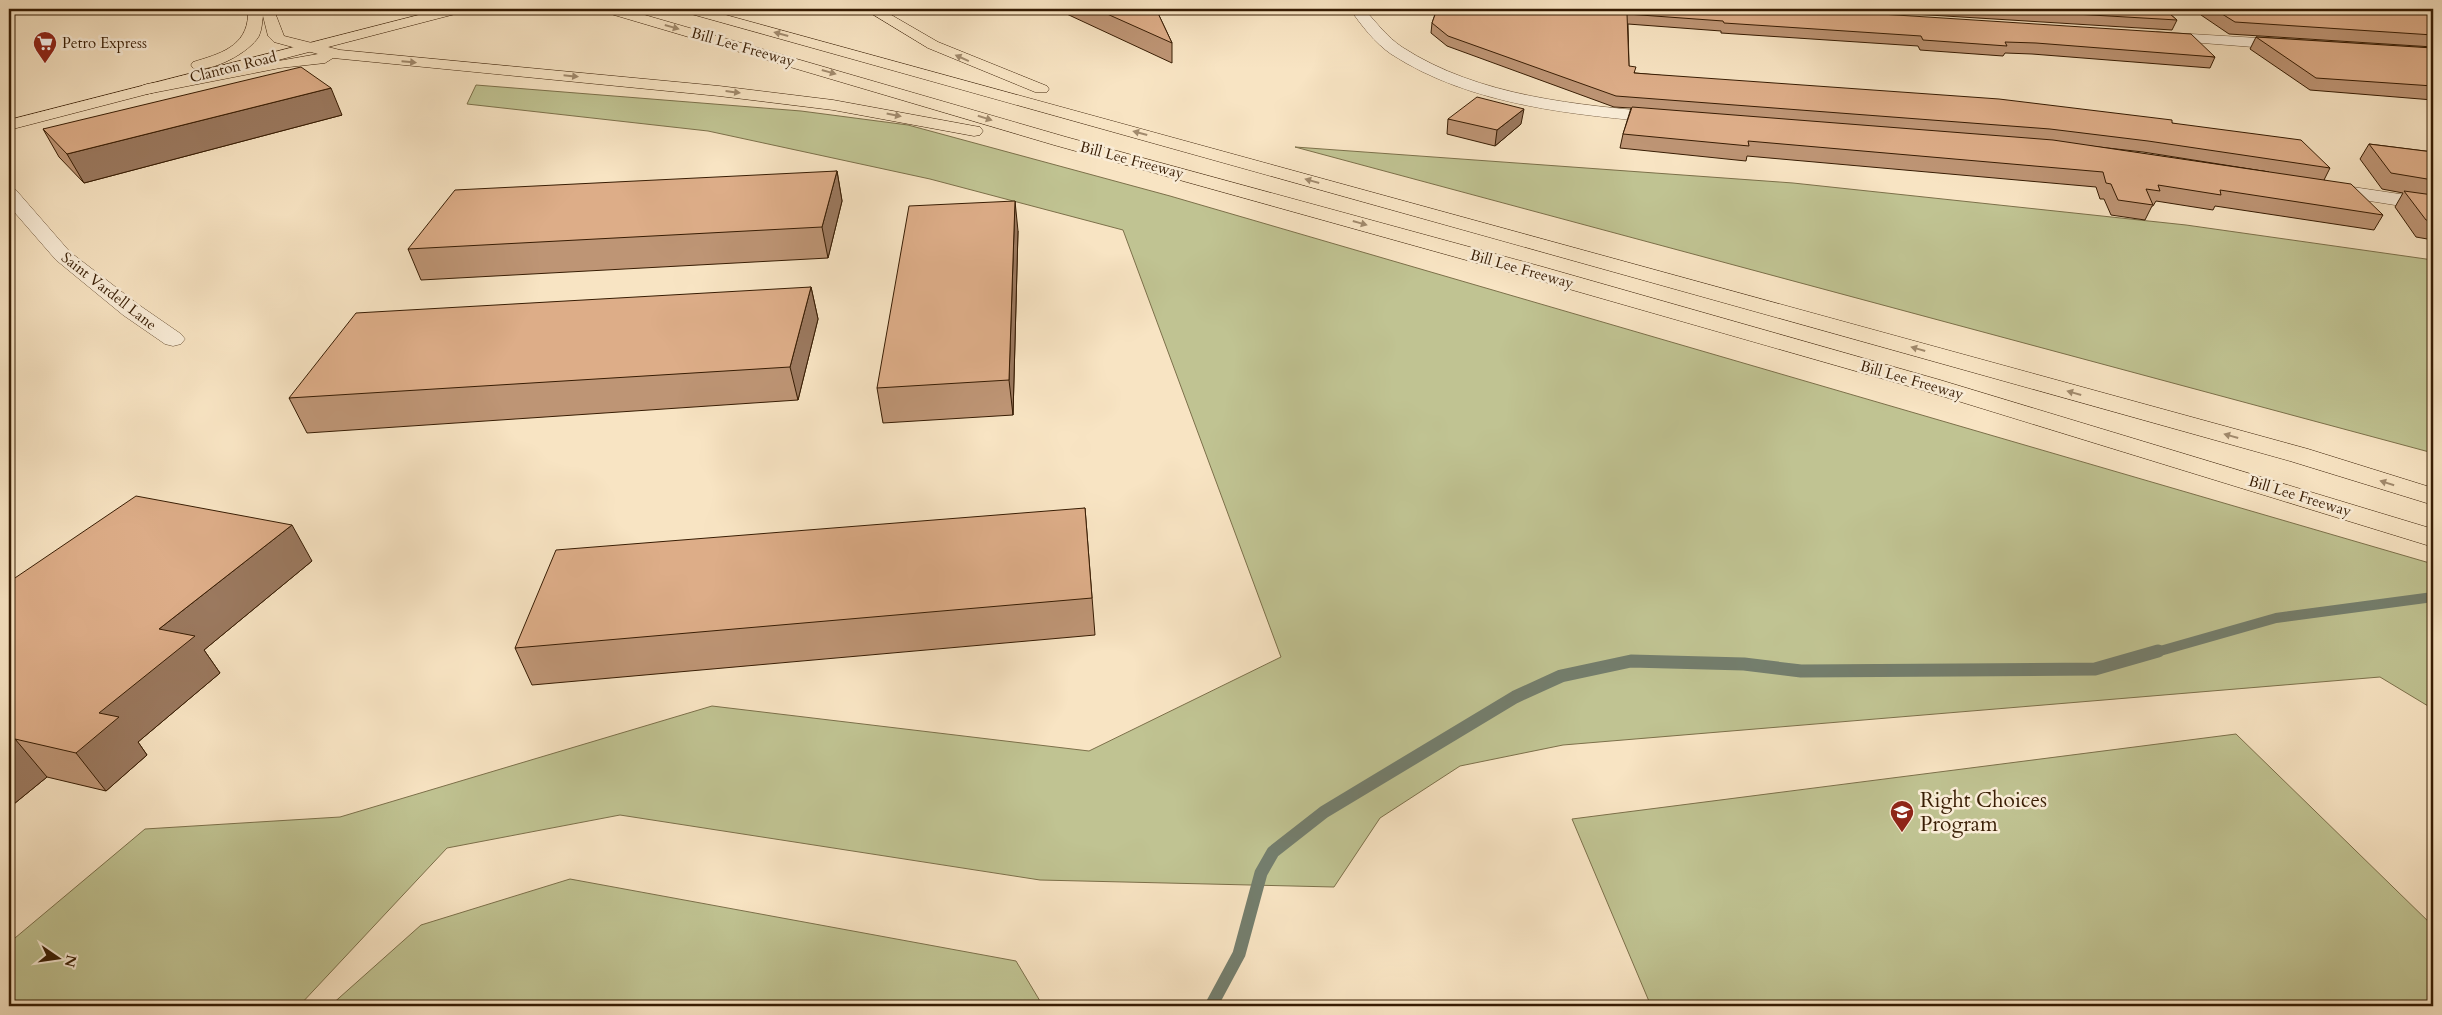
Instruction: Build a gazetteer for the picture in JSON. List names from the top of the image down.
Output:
{
  "streets": {
    "main road": ["Bill Lee Freeway", "Clanton Road"],
    "street": ["Saint Vardell Lane"]
  },
  "places": {
    "supermarket": ["Petro Express"],
    "school or university": ["Right Choices Program"]
  },
  "north": "right"
}
